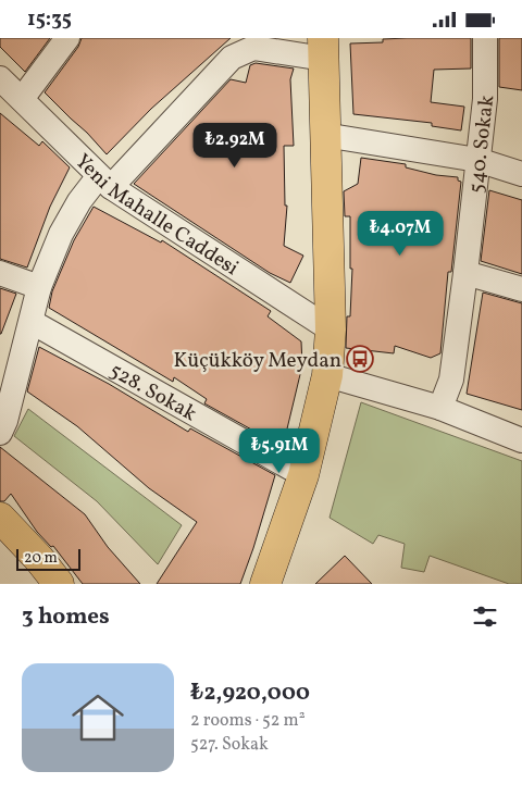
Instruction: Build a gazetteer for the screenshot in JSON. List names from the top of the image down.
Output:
{
  "streets": {
    "street": ["540. Sokak", "Yeni Mahalle Caddesi", "528. Sokak"]
  },
  "places": {
    "bus stop": ["Küçükköy Meydan"]
  },
  "scale_bar": "20 m",
  "page": {
    "status": "15:35",
    "price": ["₺2.92M", "₺4.07M", "₺5.91M"],
    "scale": "20 m",
    "heading": "3 homes",
    "list": [
      {
        "name": "₺2,920,000",
        "note": "2 rooms · 52 m² · 527. Sokak"
      }
    ]
  }
}
